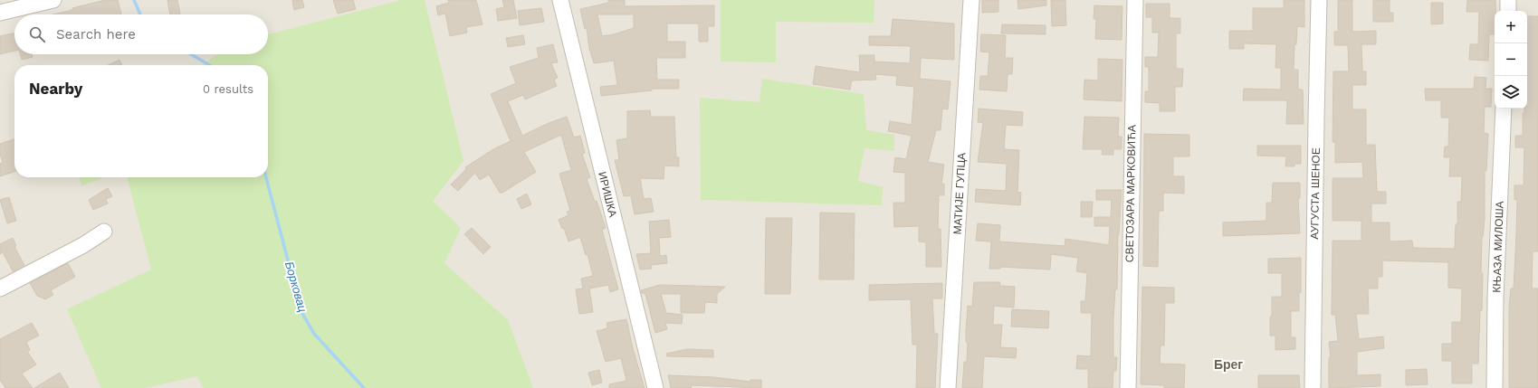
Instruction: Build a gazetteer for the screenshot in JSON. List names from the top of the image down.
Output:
{
  "streets": {
    "street": [
      "МАТИЈЕ ГУПЦА",
      "СВЕТОЗАРА МАРКОВИЋА",
      "АУГУСТА ШЕНОЕ",
      "ИРИШКА",
      "КЊАЗА МИЛОША"
    ]
  },
  "districts": ["Брег"],
  "water": ["Борковац"],
  "page": {
    "map_buttons": ["+", "−"],
    "search": "Search here",
    "heading": ["Nearby", "0 results"]
  }
}
